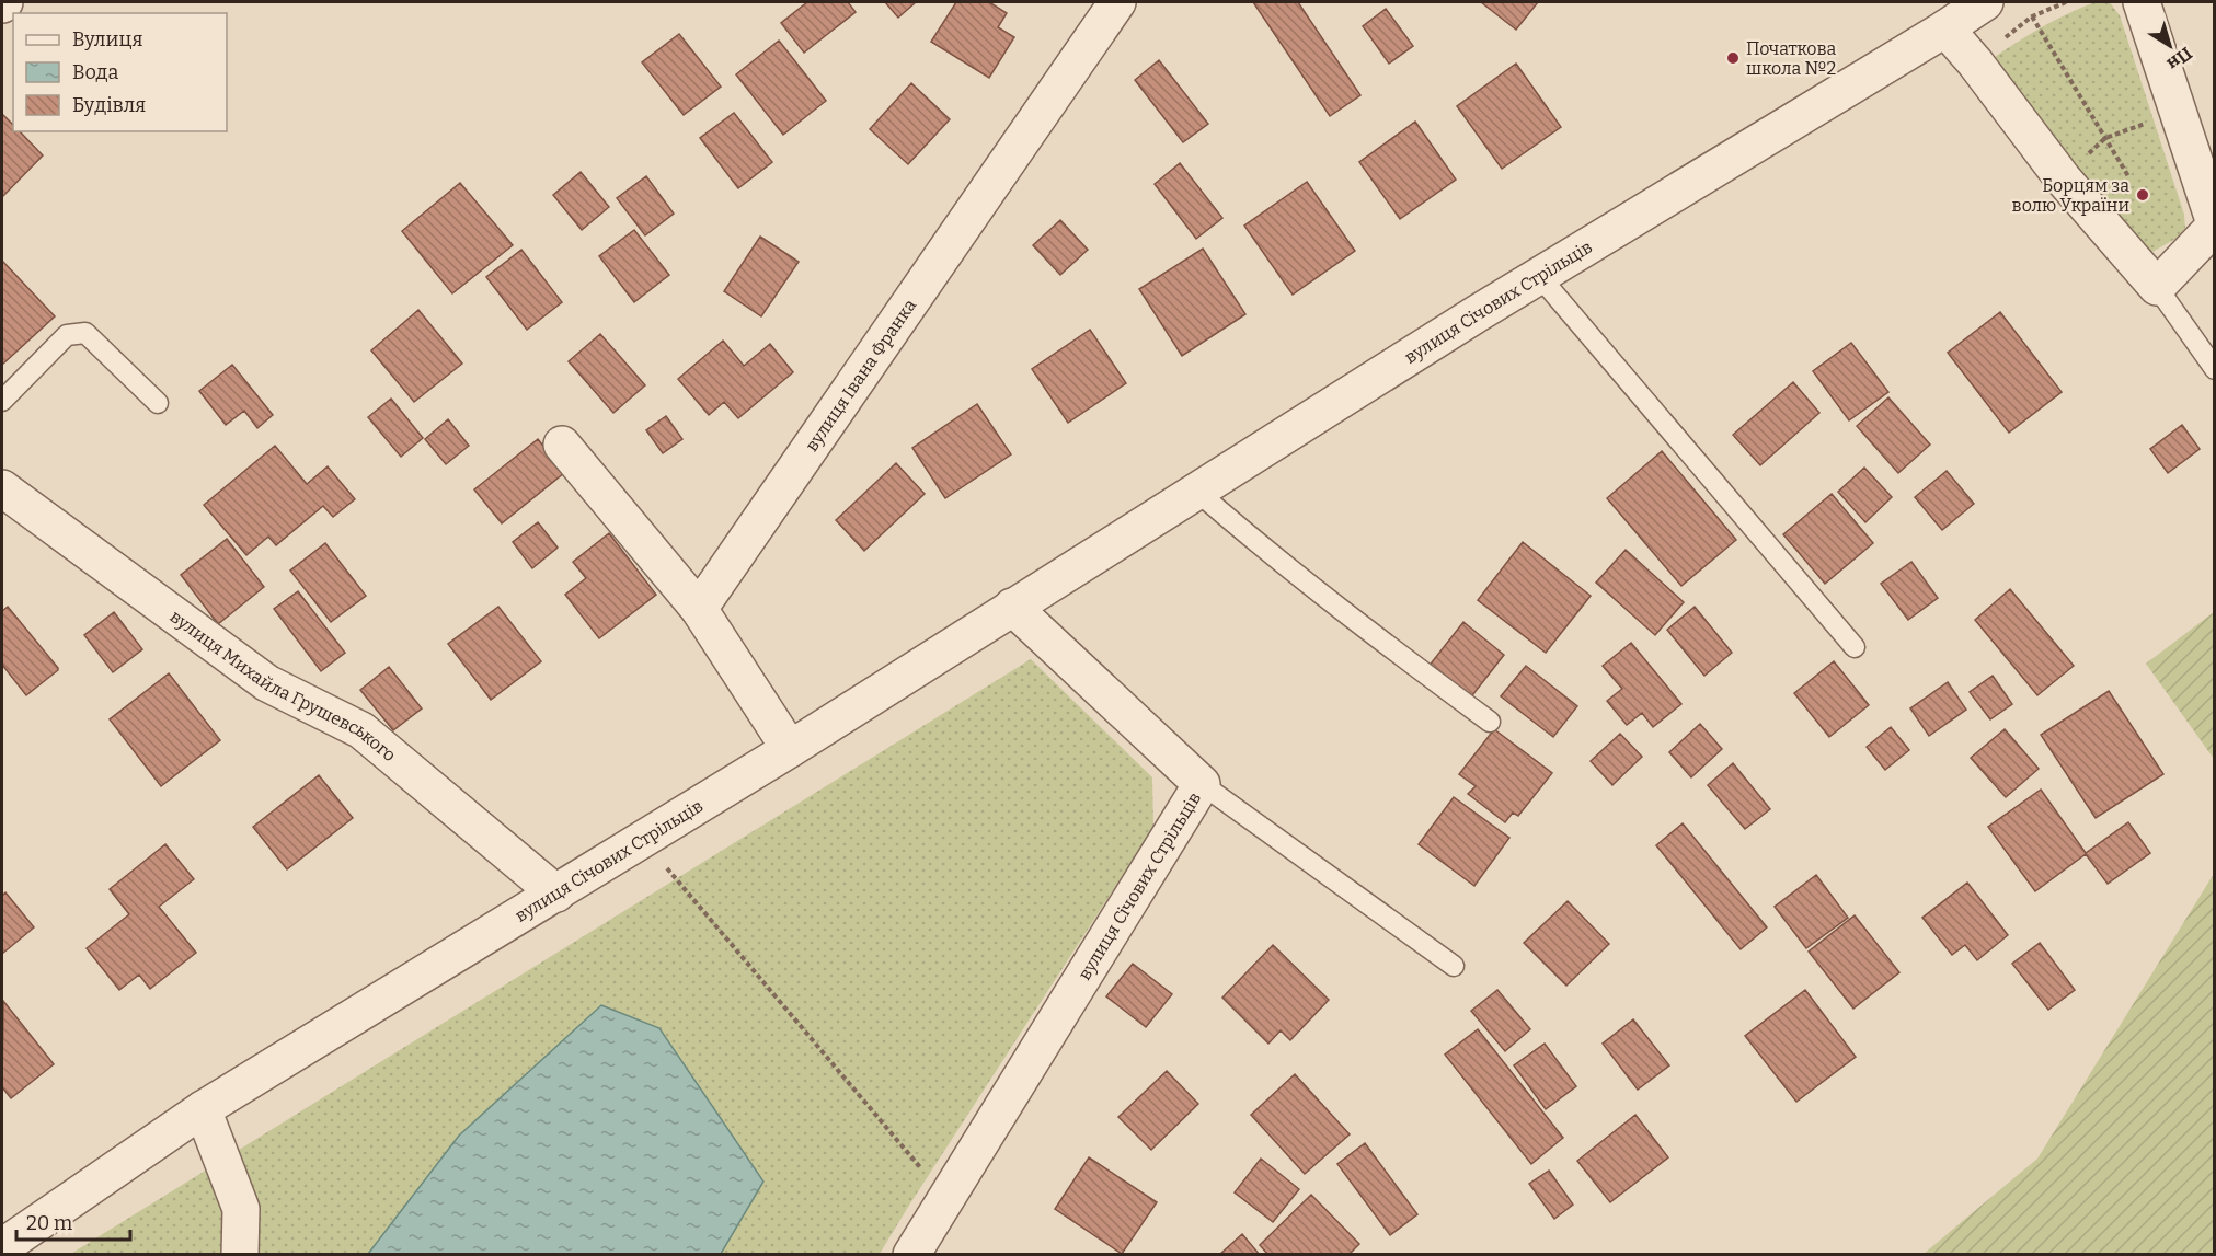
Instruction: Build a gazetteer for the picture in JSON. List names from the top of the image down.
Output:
{
  "streets": {
    "street": ["вулиця Січових Стрільців", "вулиця Івана Франка", "вулиця Михайла Грушевського"]
  },
  "crossings": [
    ["вулиця Січових Стрільців", "вулиця Михайла Грушевського"]
  ],
  "places": ["Початкова школа №2", "Борцям за волю України"],
  "legend": ["Вулиця", "Вода", "Будівля"],
  "scale_bar": "20 m",
  "north": "bottom right"
}
